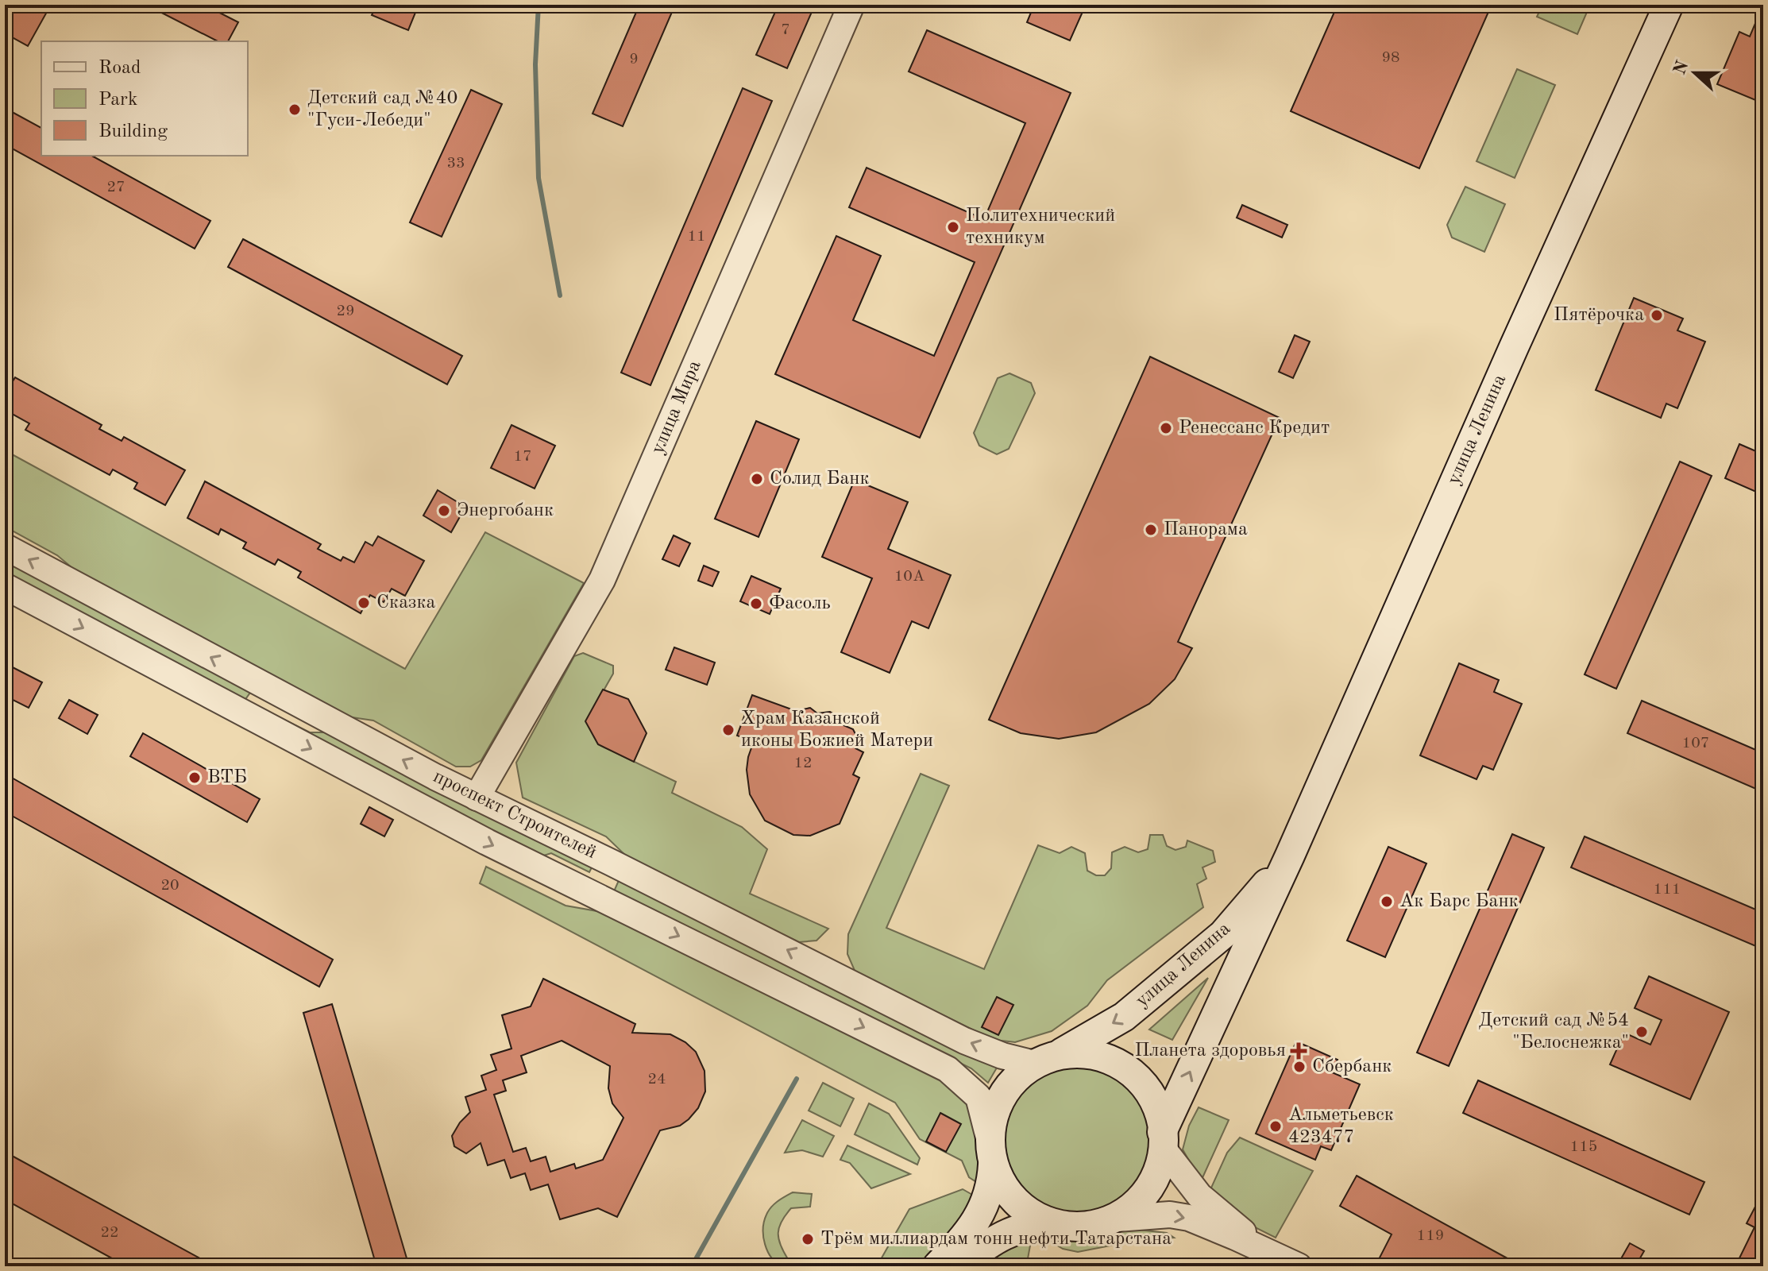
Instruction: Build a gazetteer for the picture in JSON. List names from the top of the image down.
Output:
{
  "streets": {
    "main road": ["улица Ленина"],
    "street": ["улица Мира", "проспект Строителей"]
  },
  "crossings": [
    ["улица Мира", "проспект Строителей"],
    ["улица Ленина", "проспект Строителей"]
  ],
  "places": {
    "other": [
      "Детский сад №40 \"Гуси-Лебеди\"",
      "Политехнический техникум",
      "Пятёрочка",
      "Ренессанс Кредит",
      "Солид Банк",
      "Энергобанк",
      "Панорама",
      "Сказка",
      "Фасоль",
      "Храм Казанской иконы Божией Матери",
      "ВТБ",
      "Ак Барс Банк",
      "Детский сад №54 \"Белоснежка\"",
      "Сбербанк",
      "Альметьевск 423477",
      "Трём миллиардам тонн нефти Татарстана"
    ],
    "health": ["Планета здоровья"]
  },
  "house_numbers": [
    "7",
    "98",
    "9",
    "33",
    "27",
    "11",
    "29",
    "17",
    "10А",
    "107",
    "12",
    "20",
    "111",
    "24",
    "115",
    "22",
    "119"
  ],
  "legend": ["Road", "Park", "Building"],
  "north": "left"
}
